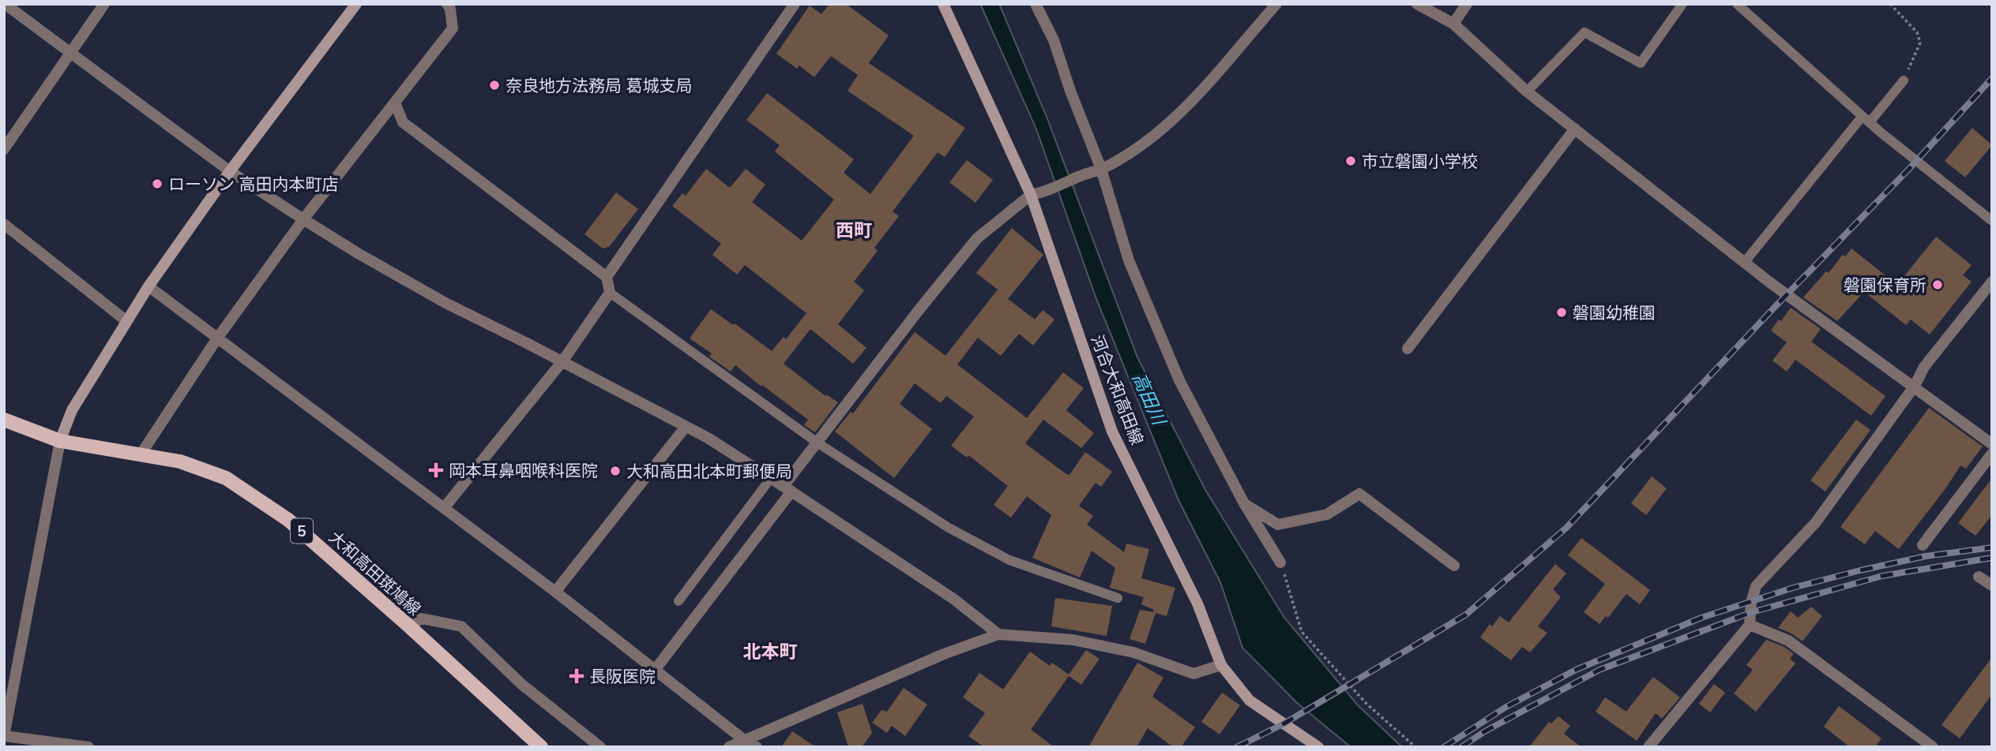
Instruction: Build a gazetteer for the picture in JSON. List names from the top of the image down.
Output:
{
  "streets": {
    "main road": ["河合大和高田線", "5", "大和高田斑鳩線"]
  },
  "districts": ["西町", "北本町"],
  "water": ["高田川"],
  "places": {
    "other": [
      "奈良地方法務局 葛城支局",
      "市立磐園小学校",
      "ローソン 高田内本町店",
      "磐園保育所",
      "磐園幼稚園",
      "大和高田北本町郵便局"
    ],
    "health": ["岡本耳鼻咽喉科医院", "長阪医院"]
  }
}
